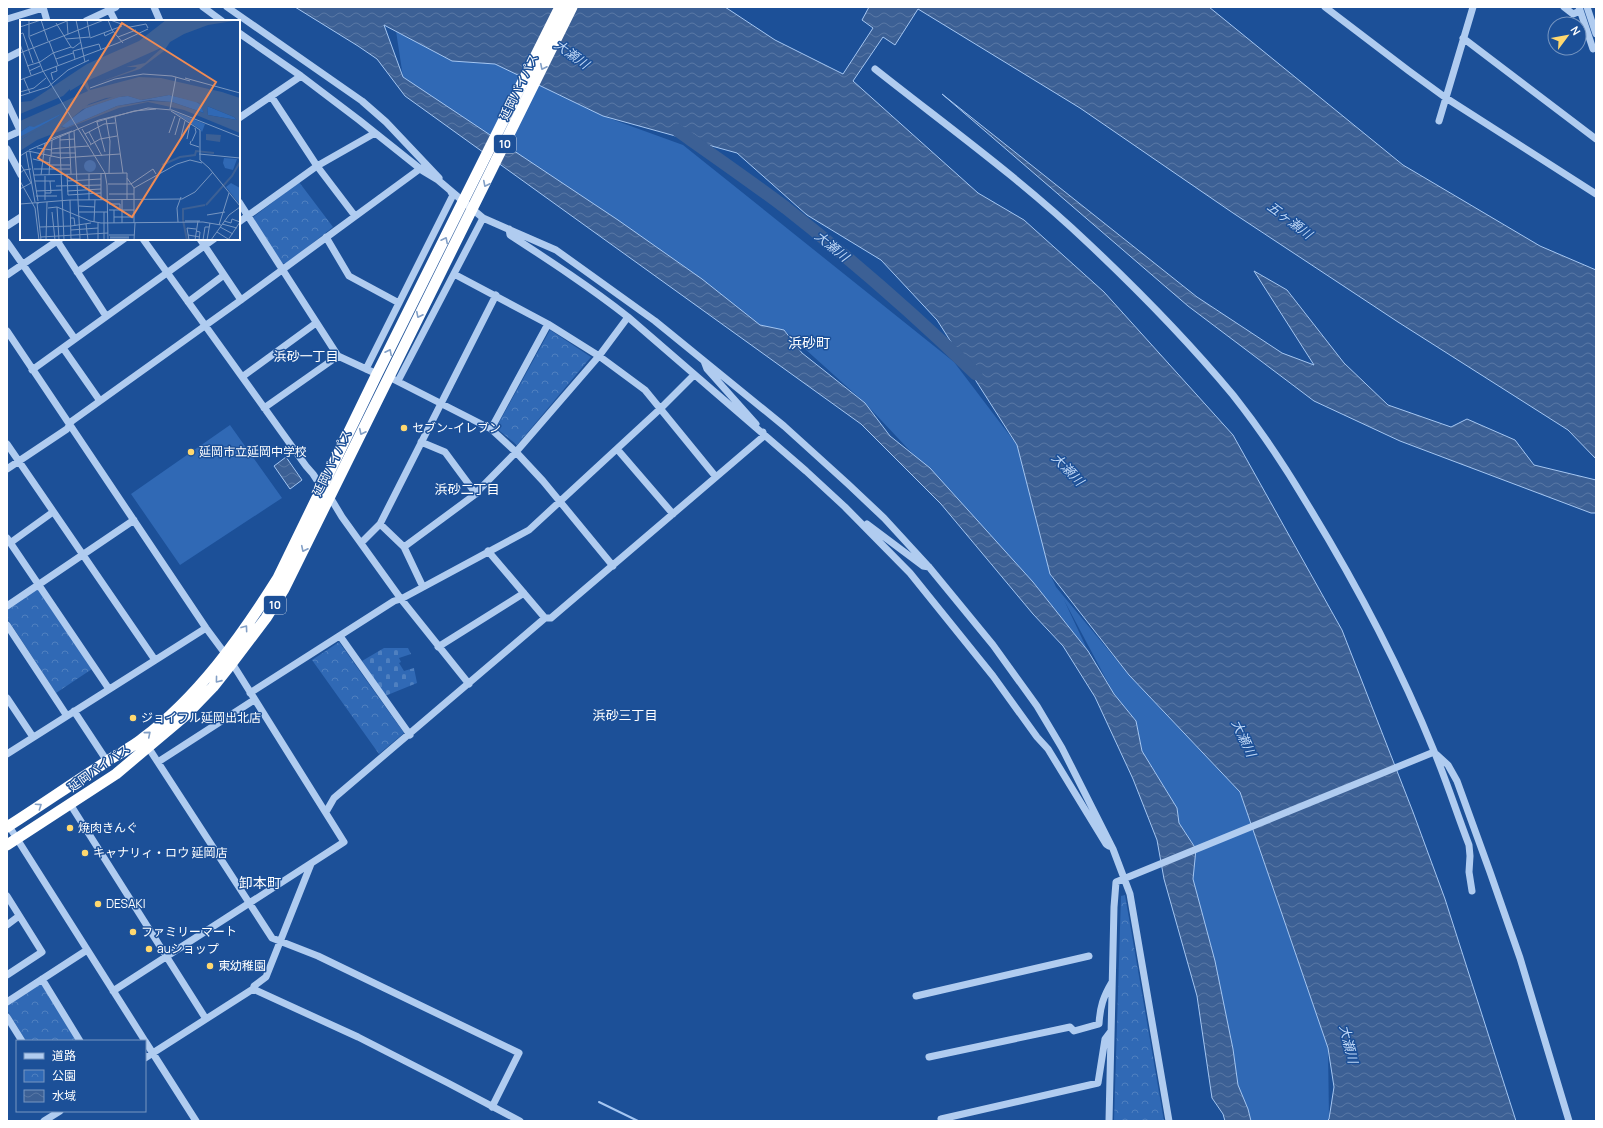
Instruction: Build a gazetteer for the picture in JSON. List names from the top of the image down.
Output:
{
  "streets": {
    "highway": ["延岡バイパス", "10"]
  },
  "districts": [
    "浜砂町",
    "浜砂一丁目",
    "浜砂二丁目",
    "浜砂三丁目",
    "卸本町"
  ],
  "water": ["大瀬川", "五ヶ瀬川"],
  "places": [
    "セブン-イレブン",
    "延岡市立延岡中学校",
    "ジョイフル延岡出北店",
    "焼肉きんぐ",
    "キャナリィ・ロウ 延岡店",
    "DESAKI",
    "ファミリーマート",
    "auショップ",
    "東幼稚園"
  ],
  "legend": ["道路", "公園", "水域"],
  "north": "top right"
}
